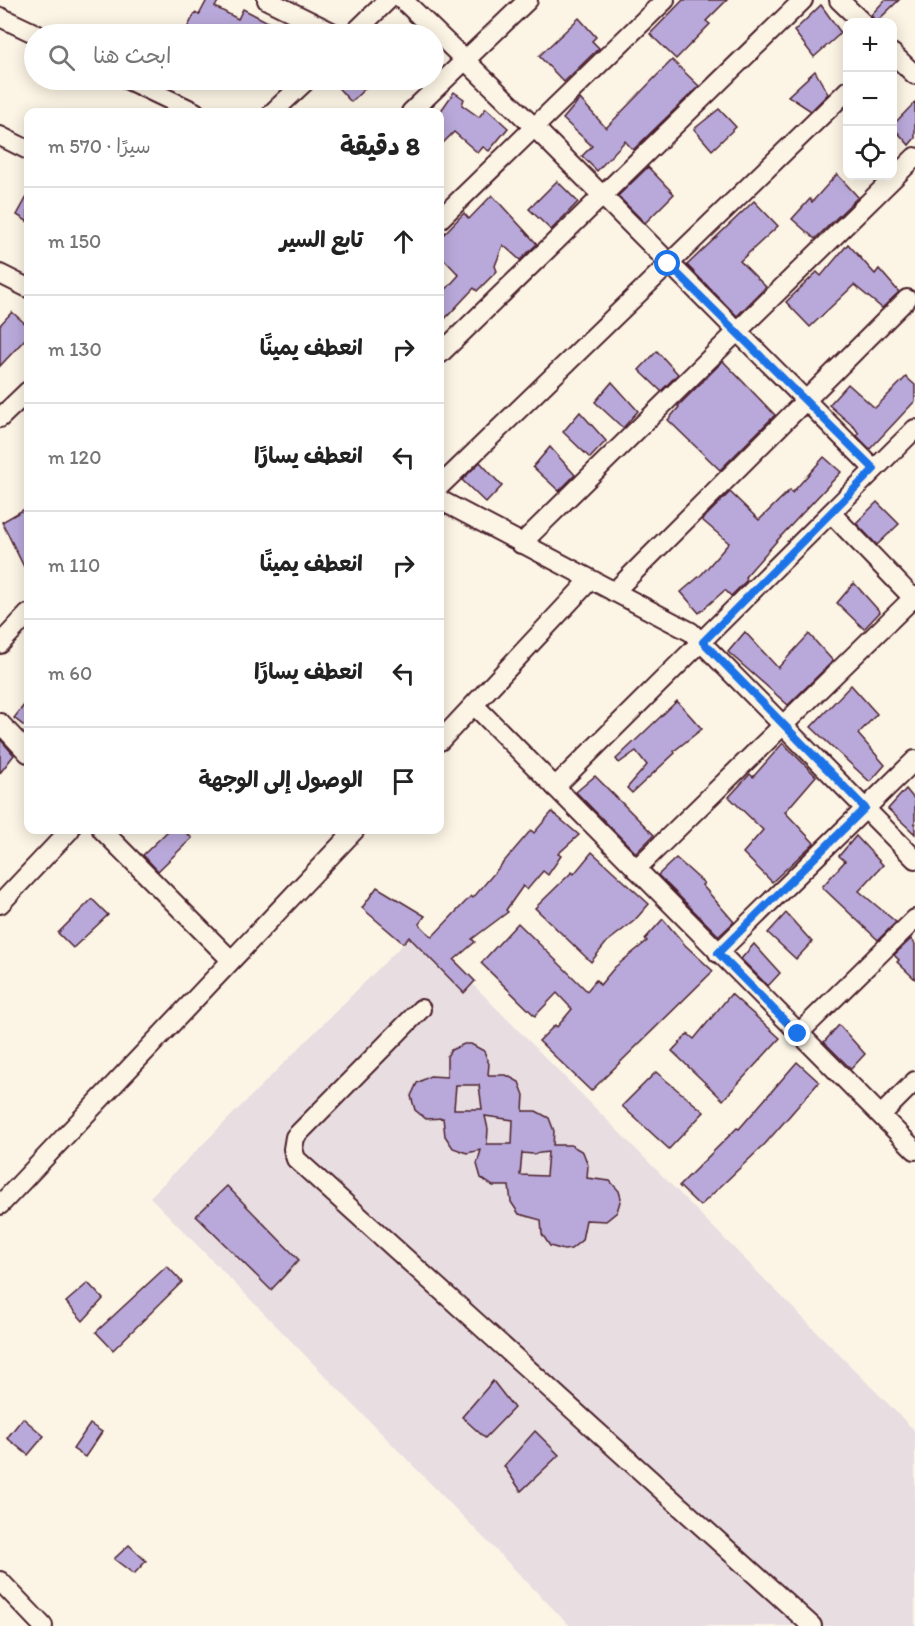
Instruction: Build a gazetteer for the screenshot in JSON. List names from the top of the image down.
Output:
{
  "page": {
    "map_buttons": ["+", "−"],
    "search": "ابحث هنا",
    "heading": ["8 دقيقة", "سيرًا · 570 m"],
    "list": [
      ["تابع السير", "150 m"],
      ["انعطف يمينًا", "130 m"],
      ["انعطف يسارًا", "120 m"],
      ["انعطف يمينًا", "110 m"],
      ["انعطف يسارًا", "60 m"],
      "الوصول إلى الوجهة"
    ]
  }
}
